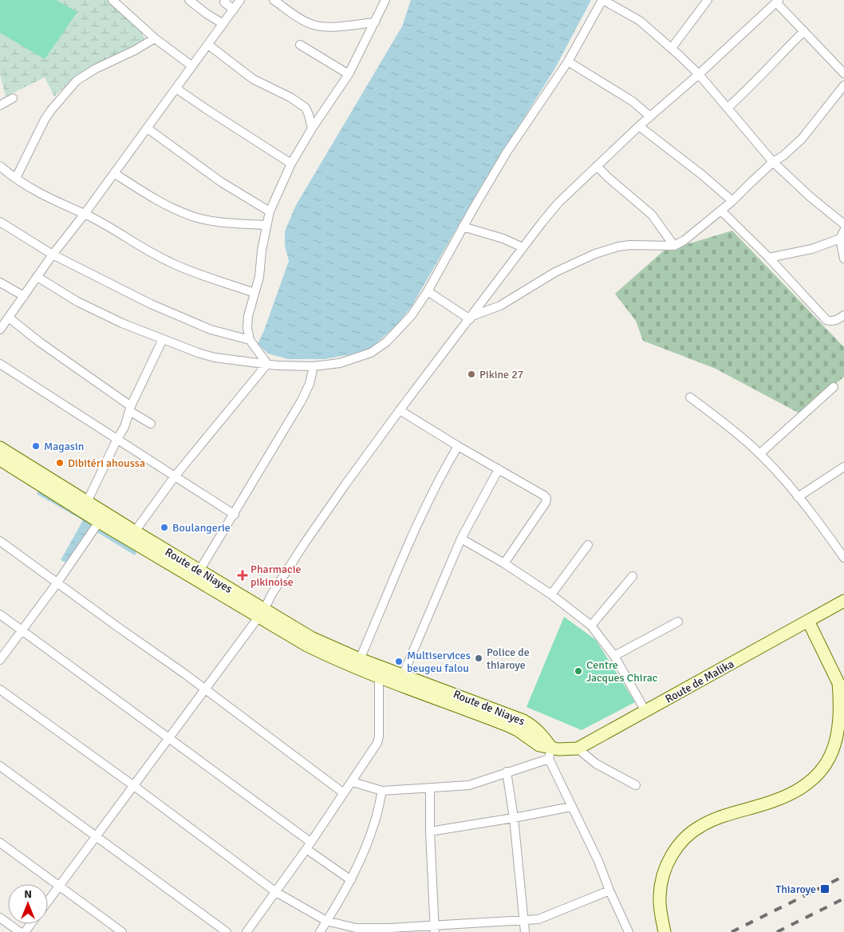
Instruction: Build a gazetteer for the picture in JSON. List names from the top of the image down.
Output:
{
  "streets": {
    "main road": ["Route de Niayes", "Route de Malika"]
  },
  "crossings": [
    ["Route de Niayes", "Route de Malika"]
  ],
  "places": {
    "other": [
      "Pikine 27",
      "Magasin",
      "Dibitéri ahoussa",
      "Boulangerie",
      "Police de thiaroye",
      "Multiservices beugeu falou",
      "Centre Jacques Chirac"
    ],
    "health": ["Pharmacie pikinoise"],
    "transit": ["Thiaroye"]
  },
  "north": "top"
}
